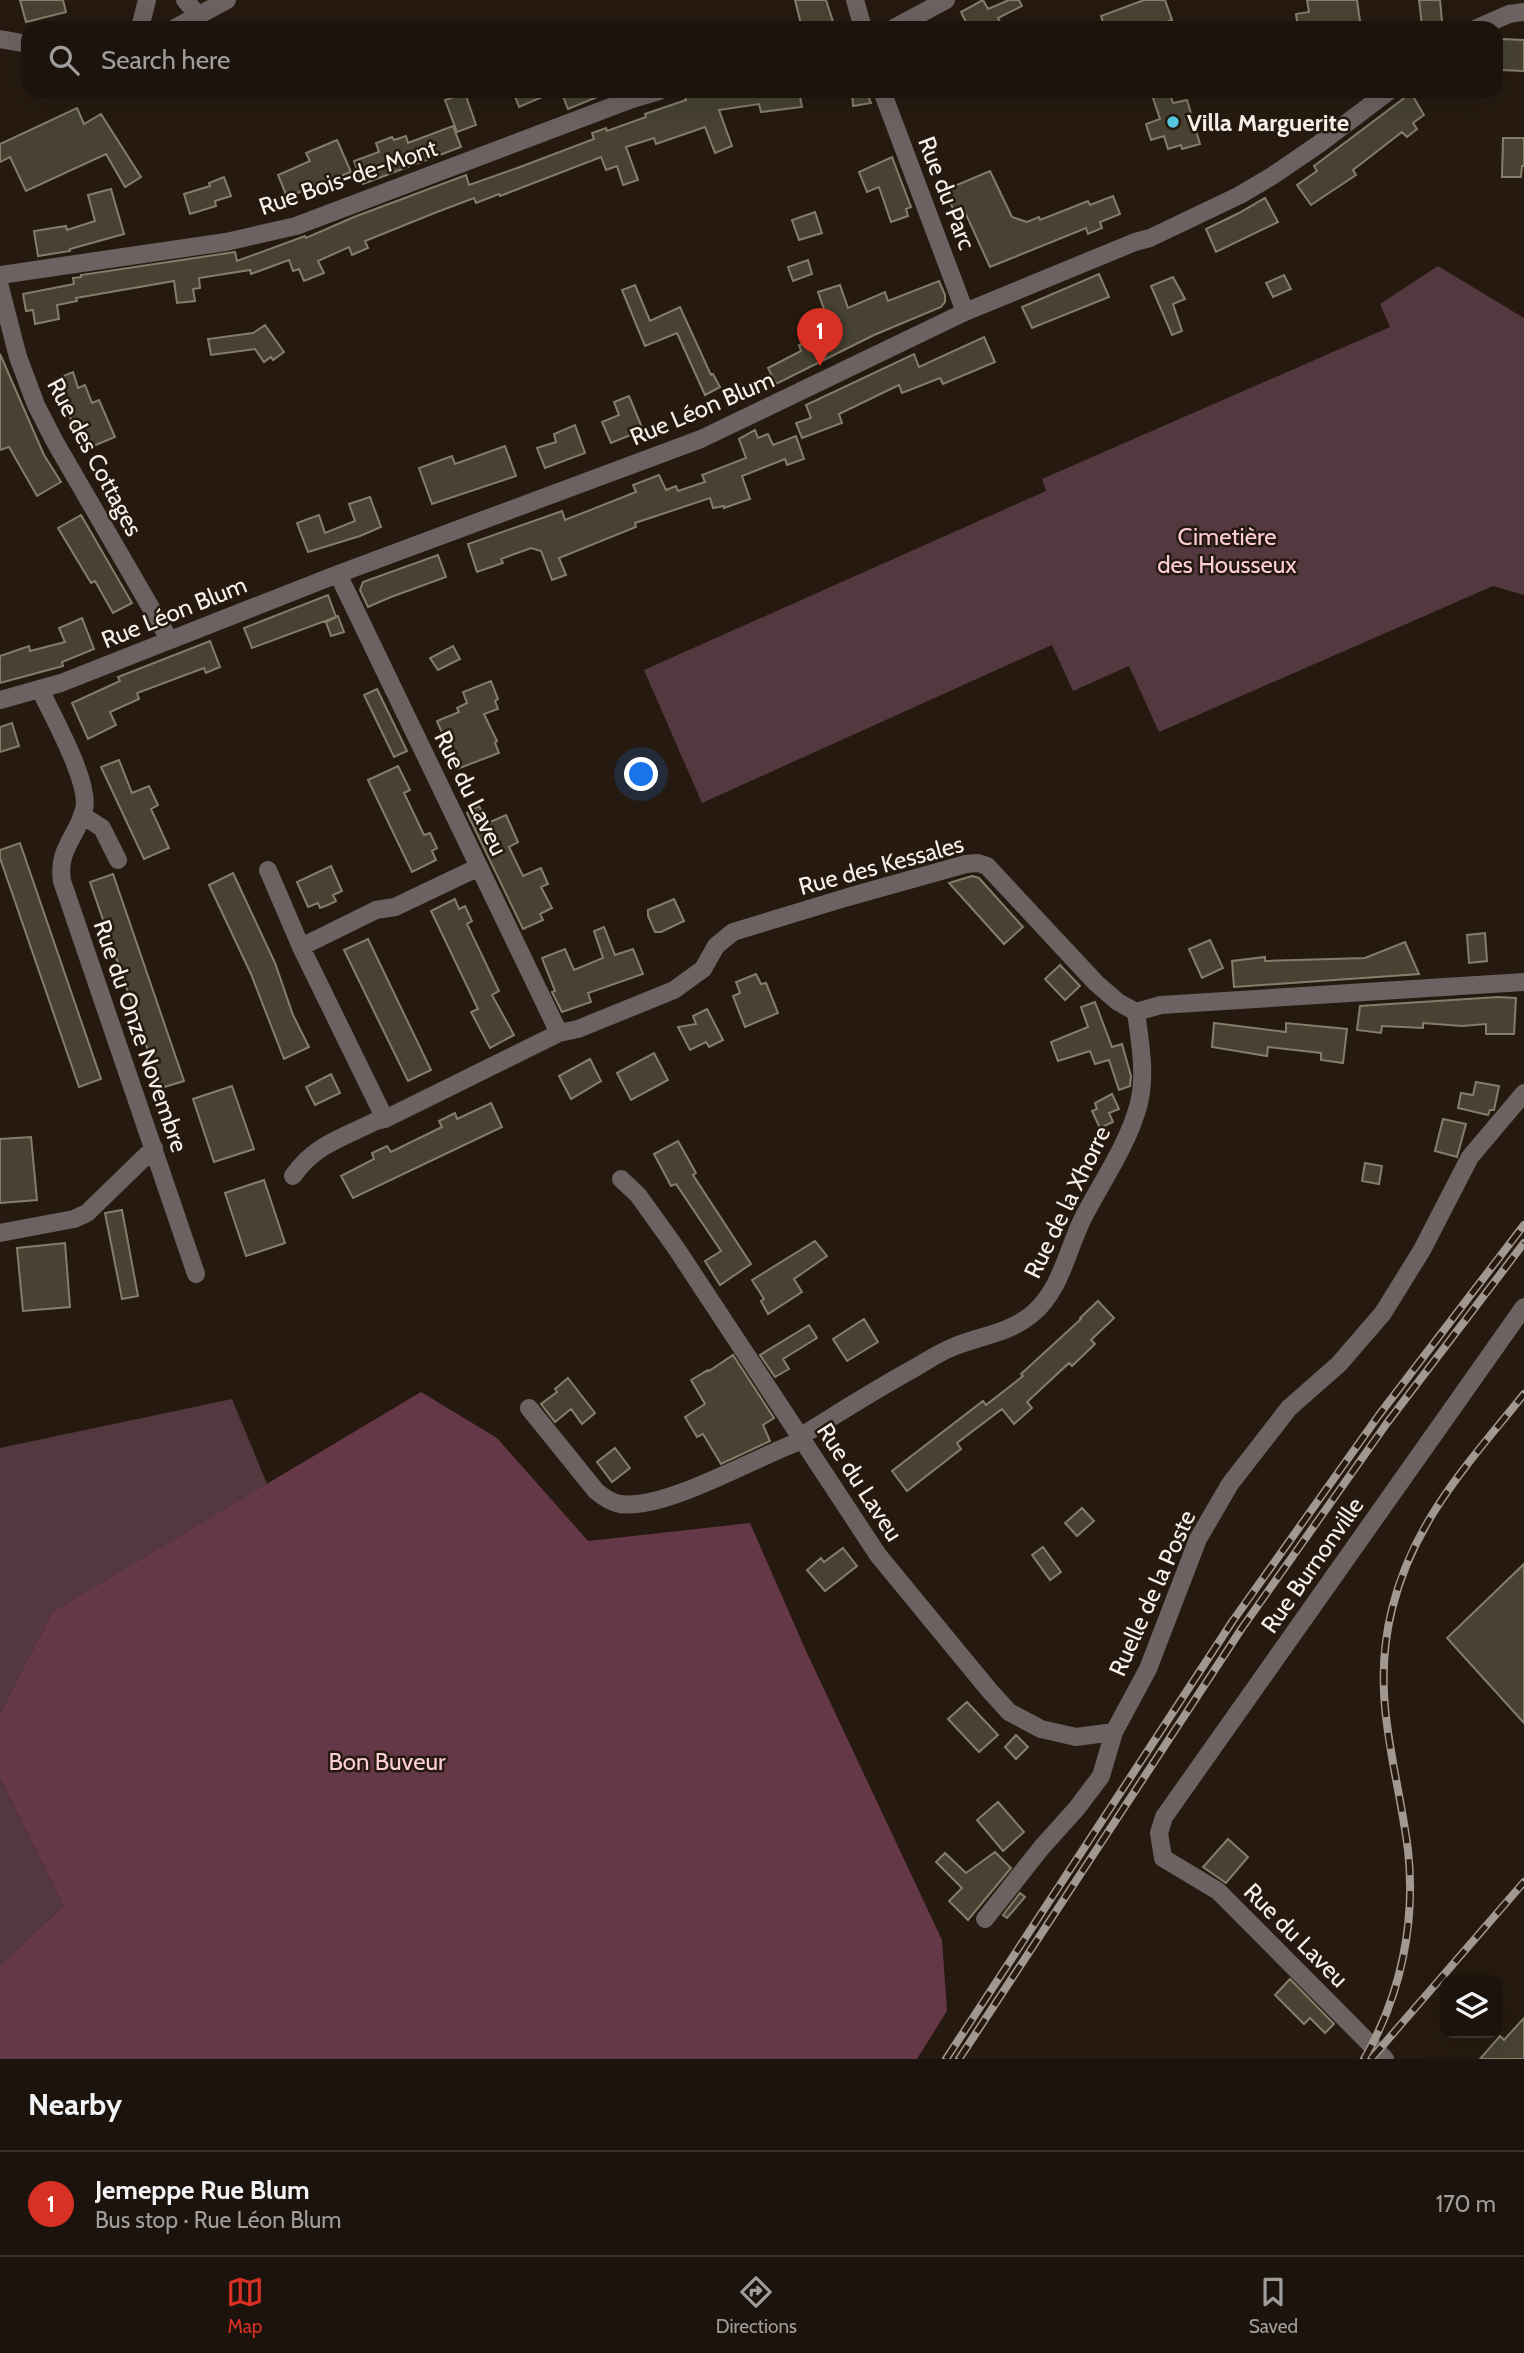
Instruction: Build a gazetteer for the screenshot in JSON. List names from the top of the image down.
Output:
{
  "streets": {
    "street": [
      "Rue Bois-de-Mont",
      "Rue du Parc",
      "Rue Léon Blum",
      "Rue des Cottages",
      "Rue du Laveu",
      "Rue des Kessales",
      "Rue du Onze Novembre",
      "Rue de la Xhorre",
      "Rue Burnonville",
      "Ruelle de la Poste"
    ]
  },
  "crossings": [
    ["Rue du Parc", "Rue Léon Blum"],
    ["Rue Léon Blum", "Rue des Cottages"],
    ["Rue Léon Blum", "Rue du Laveu"],
    ["Rue Léon Blum", "Rue du Onze Novembre"],
    ["Rue du Laveu", "Rue des Kessales"],
    ["Rue du Laveu", "Rue de la Xhorre"],
    ["Rue du Laveu", "Rue Burnonville"],
    ["Rue du Laveu", "Ruelle de la Poste"],
    ["Rue des Kessales", "Rue de la Xhorre"]
  ],
  "parks": ["Cimetière des Housseux", "Bon Buveur"],
  "places": ["Villa Marguerite"],
  "page": {
    "search": "Search here",
    "pins": "1",
    "heading": "Nearby",
    "list": [
      {
        "mark": "1",
        "name": "Jemeppe Rue Blum",
        "note": "Bus stop · Rue Léon Blum",
        "value": "170 m"
      }
    ],
    "nav": ["Map", "Directions", "Saved"]
  }
}
